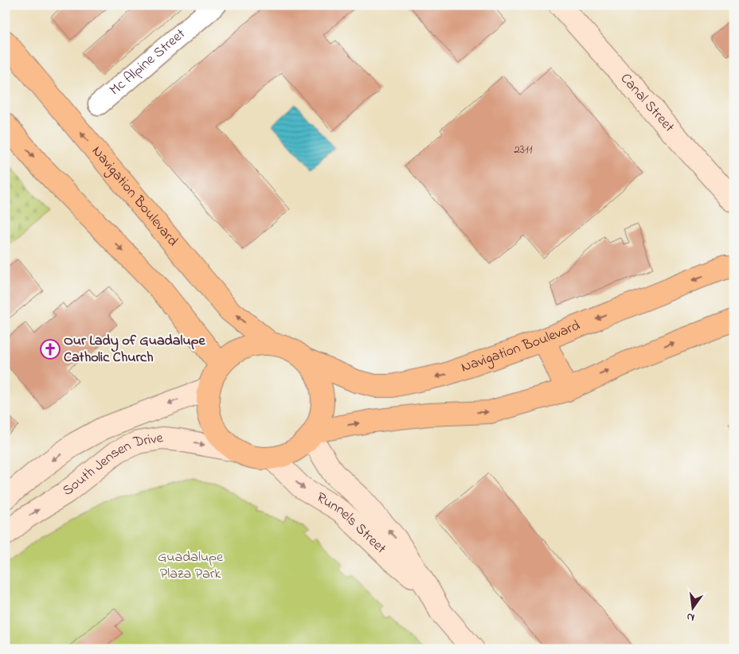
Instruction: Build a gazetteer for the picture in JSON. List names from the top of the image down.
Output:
{
  "streets": {
    "main road": [
      "Canal Street",
      "Navigation Boulevard",
      "South Jensen Drive",
      "Runnels Street"
    ],
    "street": ["Mc Alpine Street"]
  },
  "crossings": [
    ["Navigation Boulevard", "South Jensen Drive"],
    ["Navigation Boulevard", "Runnels Street"],
    ["South Jensen Drive", "Runnels Street"]
  ],
  "one_way": ["Navigation Boulevard"],
  "parks": ["Guadalupe Plaza Park"],
  "places": {
    "church": ["Our Lady of Guadalupe Catholic Church"]
  },
  "house_numbers": ["2311"],
  "north": "bottom"
}
